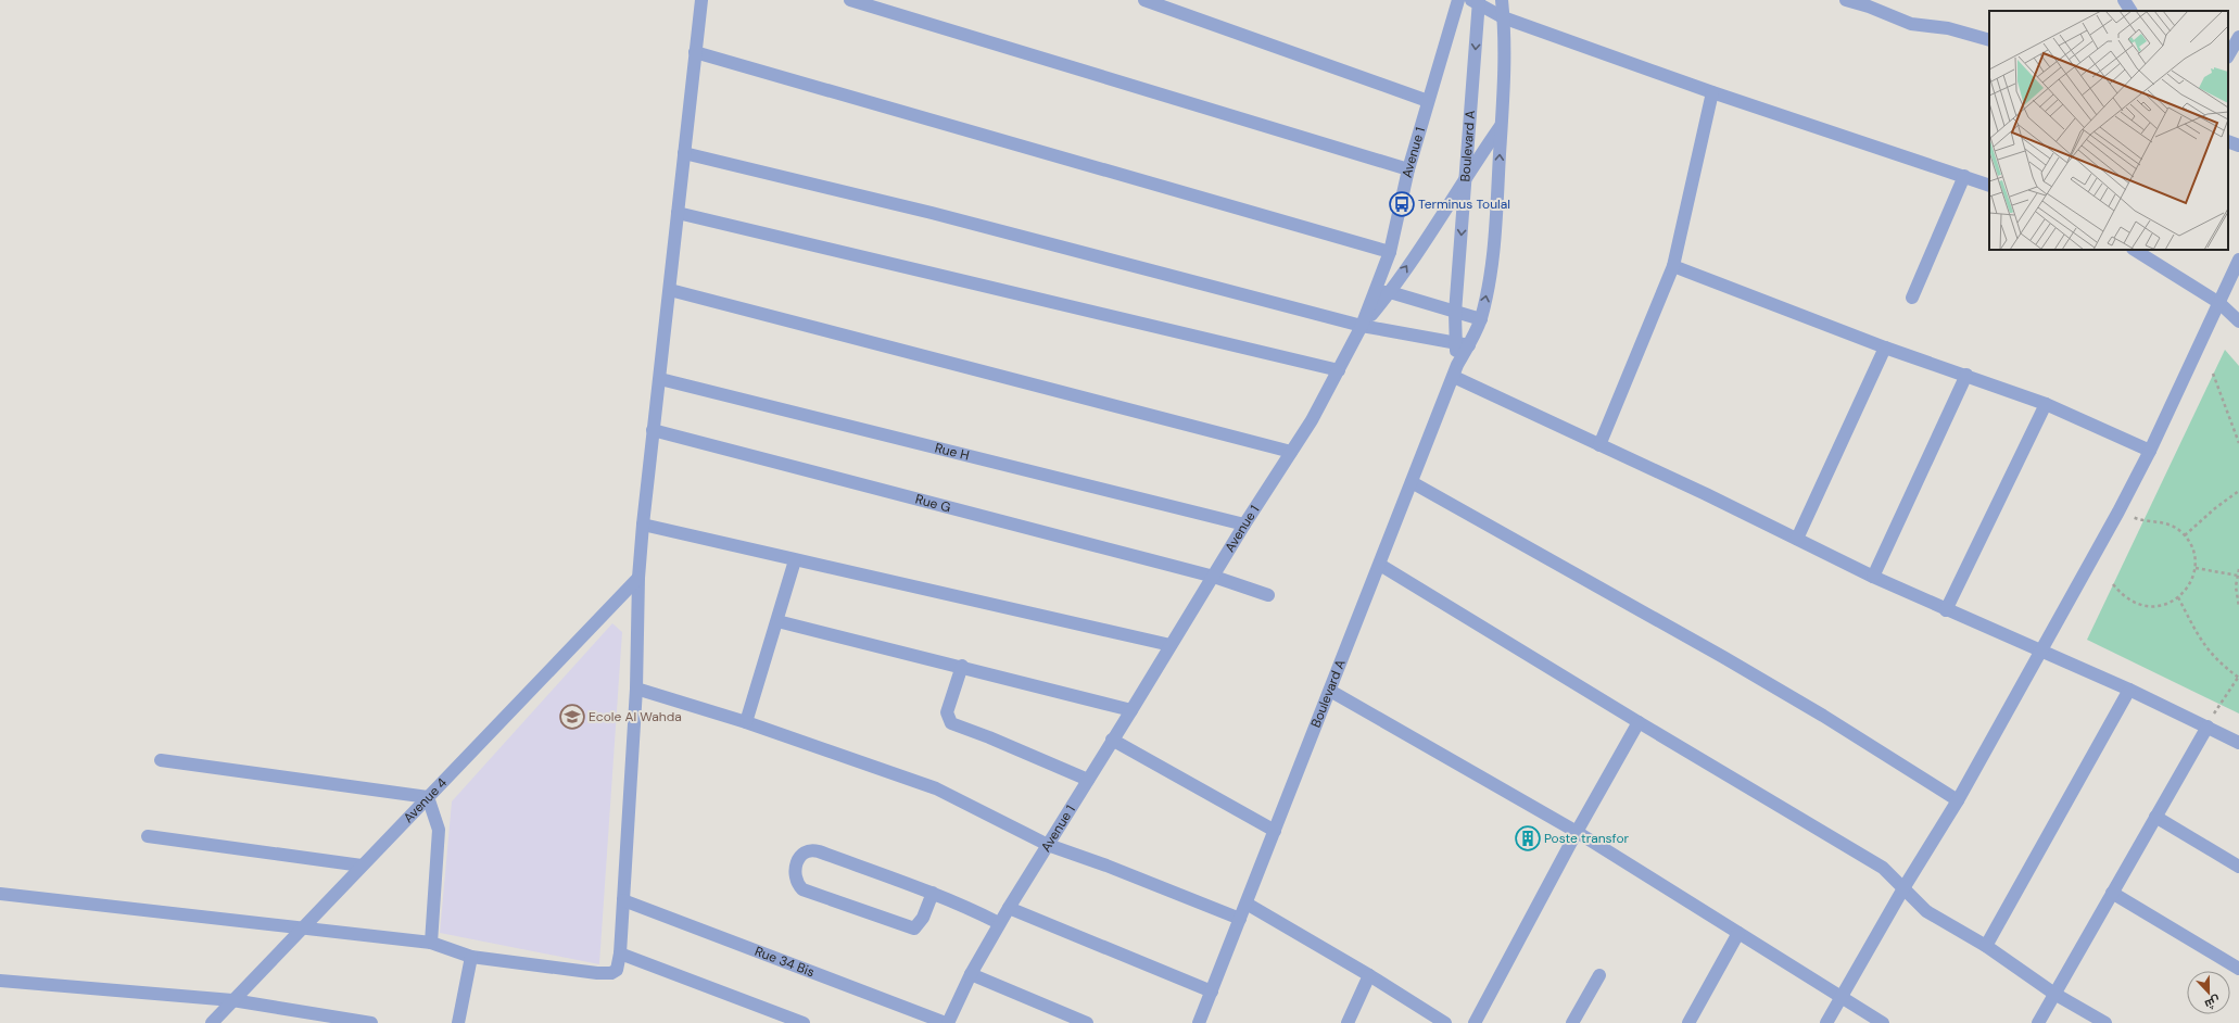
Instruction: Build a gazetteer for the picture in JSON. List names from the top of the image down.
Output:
{
  "streets": {
    "street": [
      "Boulevard A",
      "Avenue 1",
      "Rue H",
      "Rue G",
      "Avenue 4",
      "Rue 34 Bis"
    ]
  },
  "crossings": [
    ["Avenue 1", "Rue H"],
    ["Avenue 1", "Rue G"],
    ["Avenue 1", "Rue 34 Bis"]
  ],
  "places": {
    "bus stop": ["Terminus Toulal"],
    "school or university": ["Ecole Al Wahda"],
    "building": ["Poste transfor"]
  },
  "north": "bottom"
}
